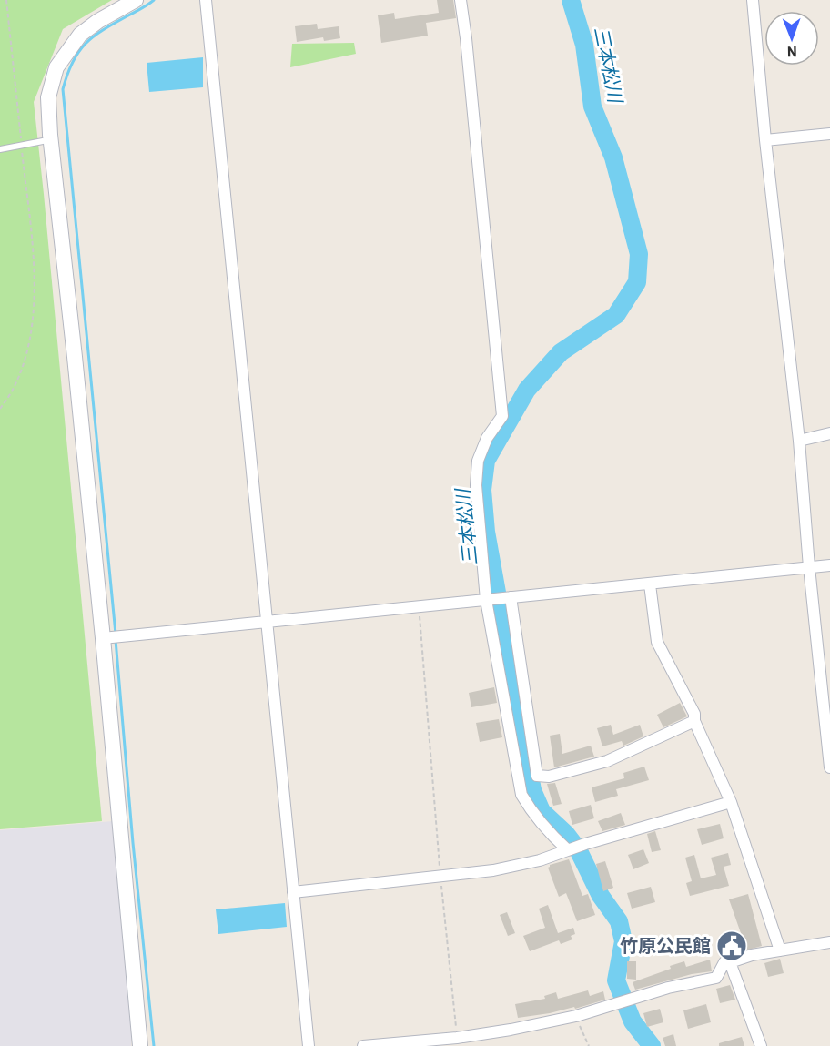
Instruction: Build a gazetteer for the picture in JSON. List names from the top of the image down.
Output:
{
  "water": ["三本松川"],
  "places": {
    "public building": ["竹原公民館"]
  },
  "north": "bottom"
}
